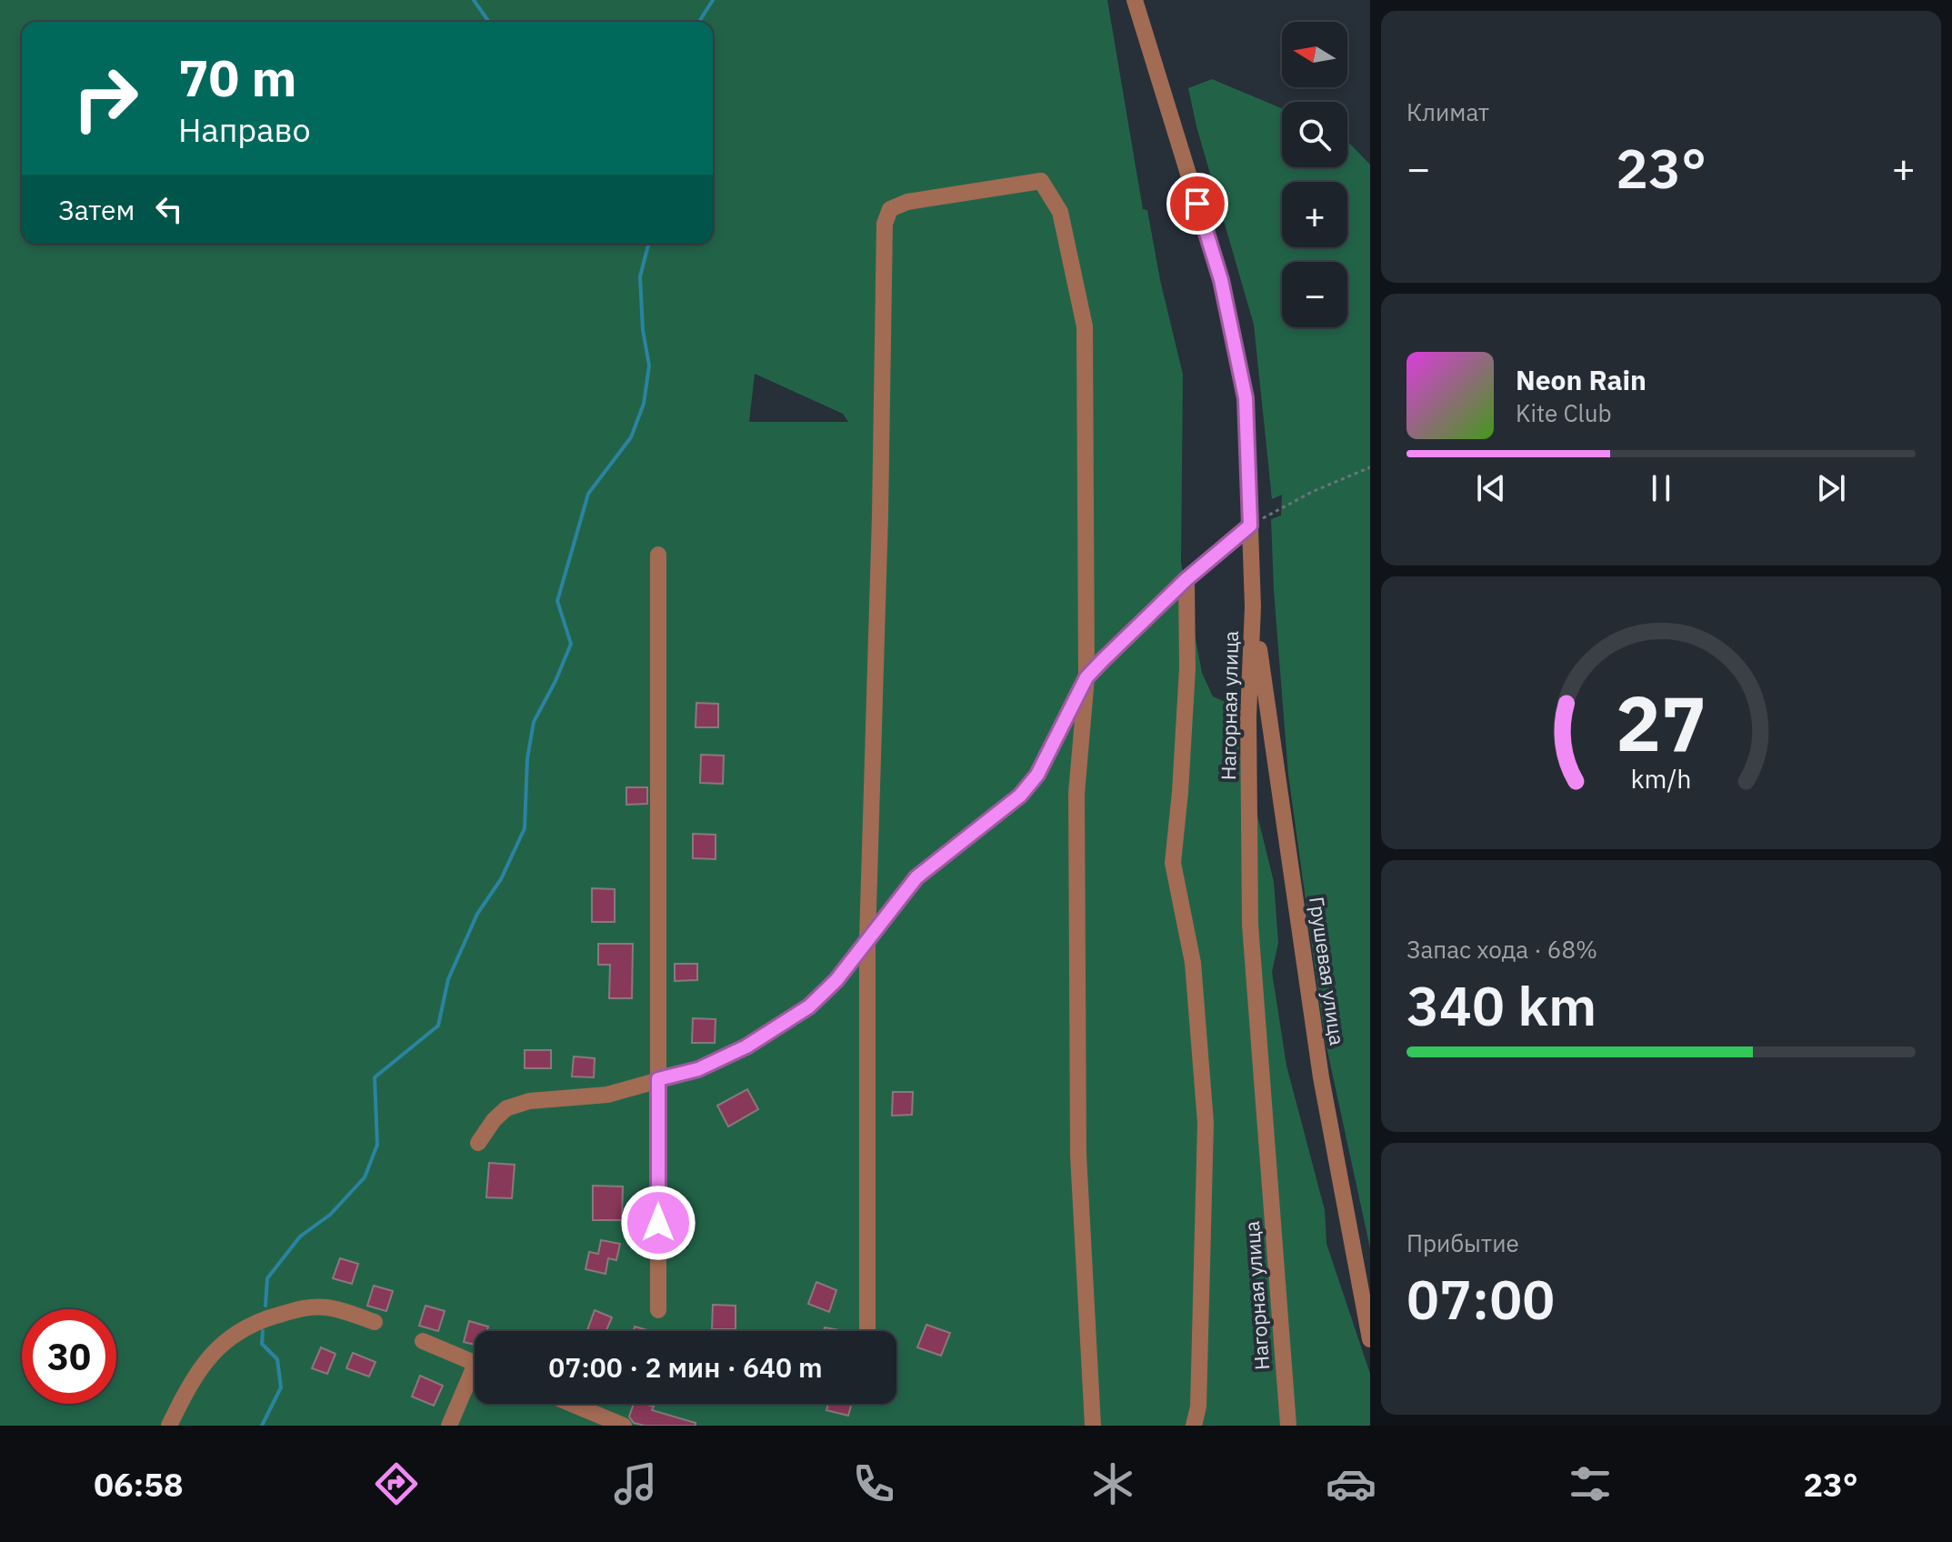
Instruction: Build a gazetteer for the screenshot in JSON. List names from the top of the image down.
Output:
{
  "streets": {
    "street": ["Нагорная улица", "Грушевая улица"]
  },
  "crossings": [
    ["Нагорная улица", "Грушевая улица"]
  ],
  "north": "left",
  "page": {
    "tile": [
      "Климат",
      ["Запас хода · 68%", "340 km"],
      ["Прибытие", "07:00"]
    ],
    "map_buttons": ["+", "−"],
    "turn": ["70 m", "Направо"],
    "heat": ["−", "23°", "+"],
    "then": "Затем",
    "song": ["Neon Rain", "Kite Club"],
    "limit": "30",
    "trip": "07:00 · 2 мин · 640 m",
    "tabs": ["06:58", "23°"],
    "gauge": ["27", "km/h"]
  }
}
